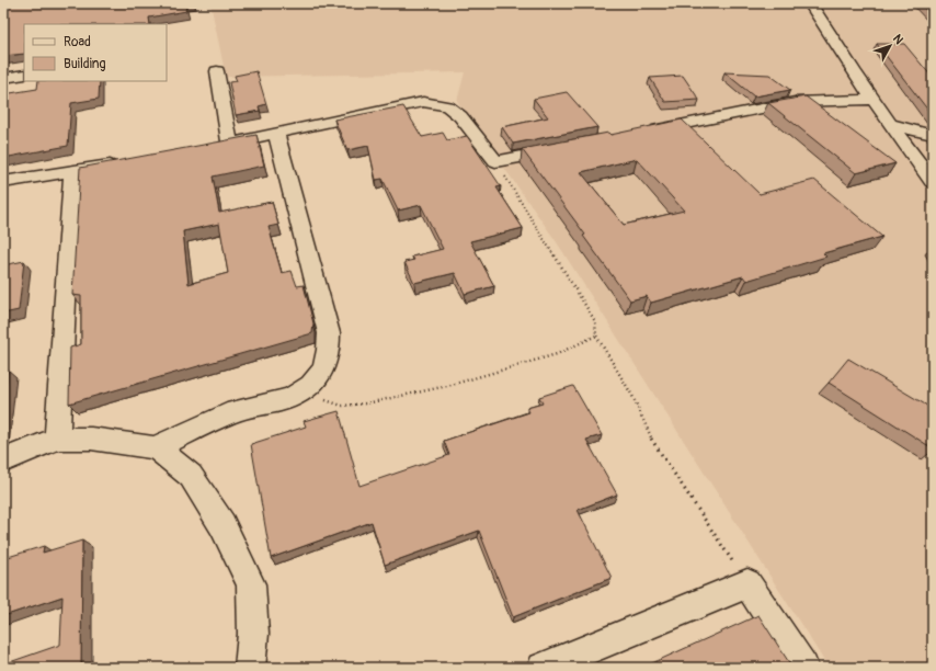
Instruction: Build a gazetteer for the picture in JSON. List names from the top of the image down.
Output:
{
  "legend": ["Road", "Building"],
  "north": "top right"
}
